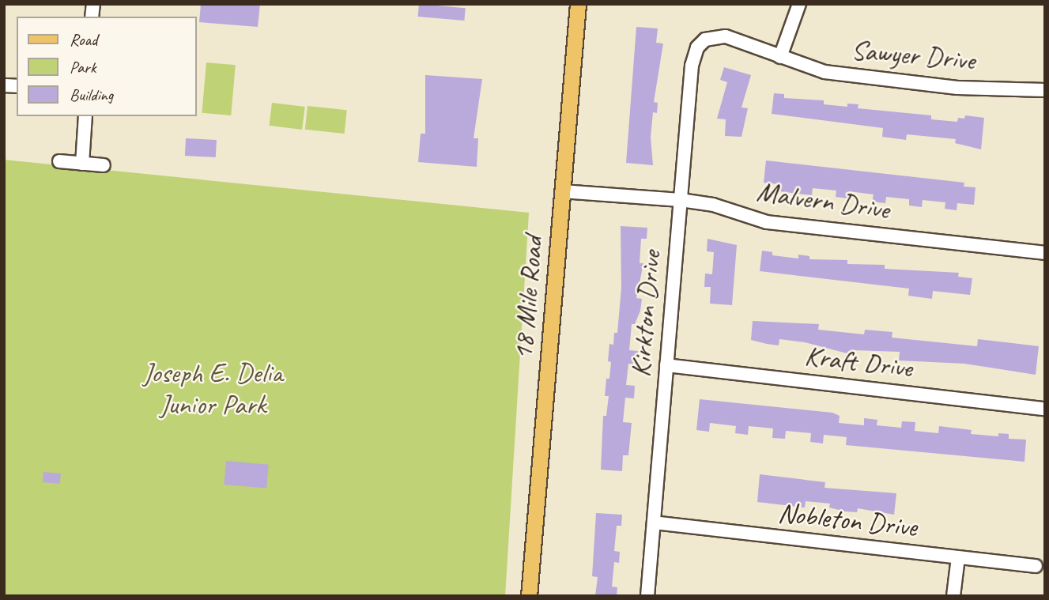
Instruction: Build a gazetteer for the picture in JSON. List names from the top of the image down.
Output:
{
  "streets": {
    "main road": ["18 Mile Road"],
    "street": [
      "Sawyer Drive",
      "Malvern Drive",
      "Kirkton Drive",
      "Kraft Drive",
      "Nobleton Drive"
    ]
  },
  "crossings": [
    ["Sawyer Drive", "Kirkton Drive"],
    ["Malvern Drive", "18 Mile Road"],
    ["Malvern Drive", "Kirkton Drive"],
    ["Kirkton Drive", "Kraft Drive"],
    ["Kirkton Drive", "Nobleton Drive"]
  ],
  "parks": ["Joseph E. Delia Junior Park"],
  "legend": ["Road", "Park", "Building"]
}
